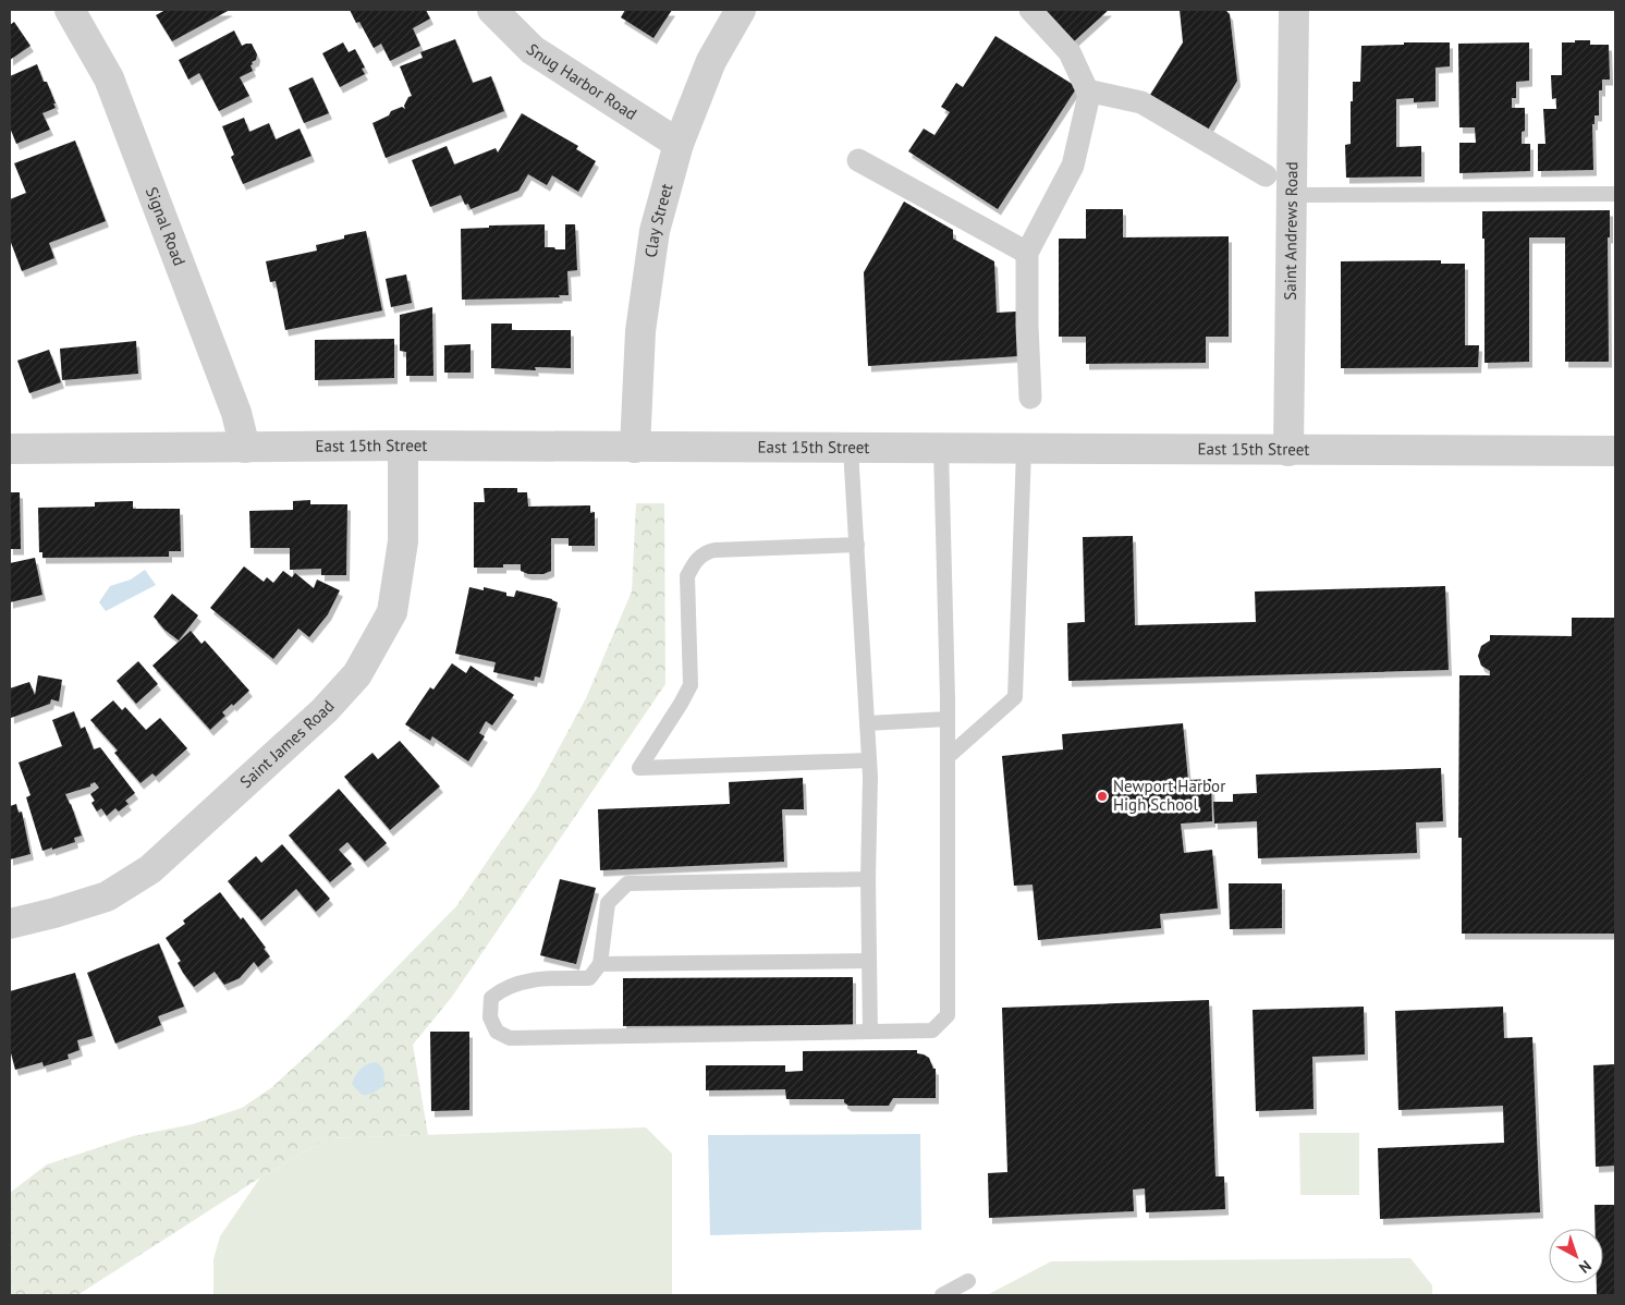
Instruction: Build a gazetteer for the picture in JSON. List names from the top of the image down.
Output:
{
  "streets": {
    "street": [
      "Snug Harbor Road",
      "Clay Street",
      "Signal Road",
      "Saint Andrews Road",
      "East 15th Street",
      "Saint James Road"
    ]
  },
  "crossings": [
    ["Snug Harbor Road", "Clay Street"],
    ["Clay Street", "East 15th Street"],
    ["Signal Road", "East 15th Street"],
    ["Saint Andrews Road", "East 15th Street"],
    ["East 15th Street", "Saint James Road"]
  ],
  "places": ["Newport Harbor High School"],
  "north": "bottom right"
}
